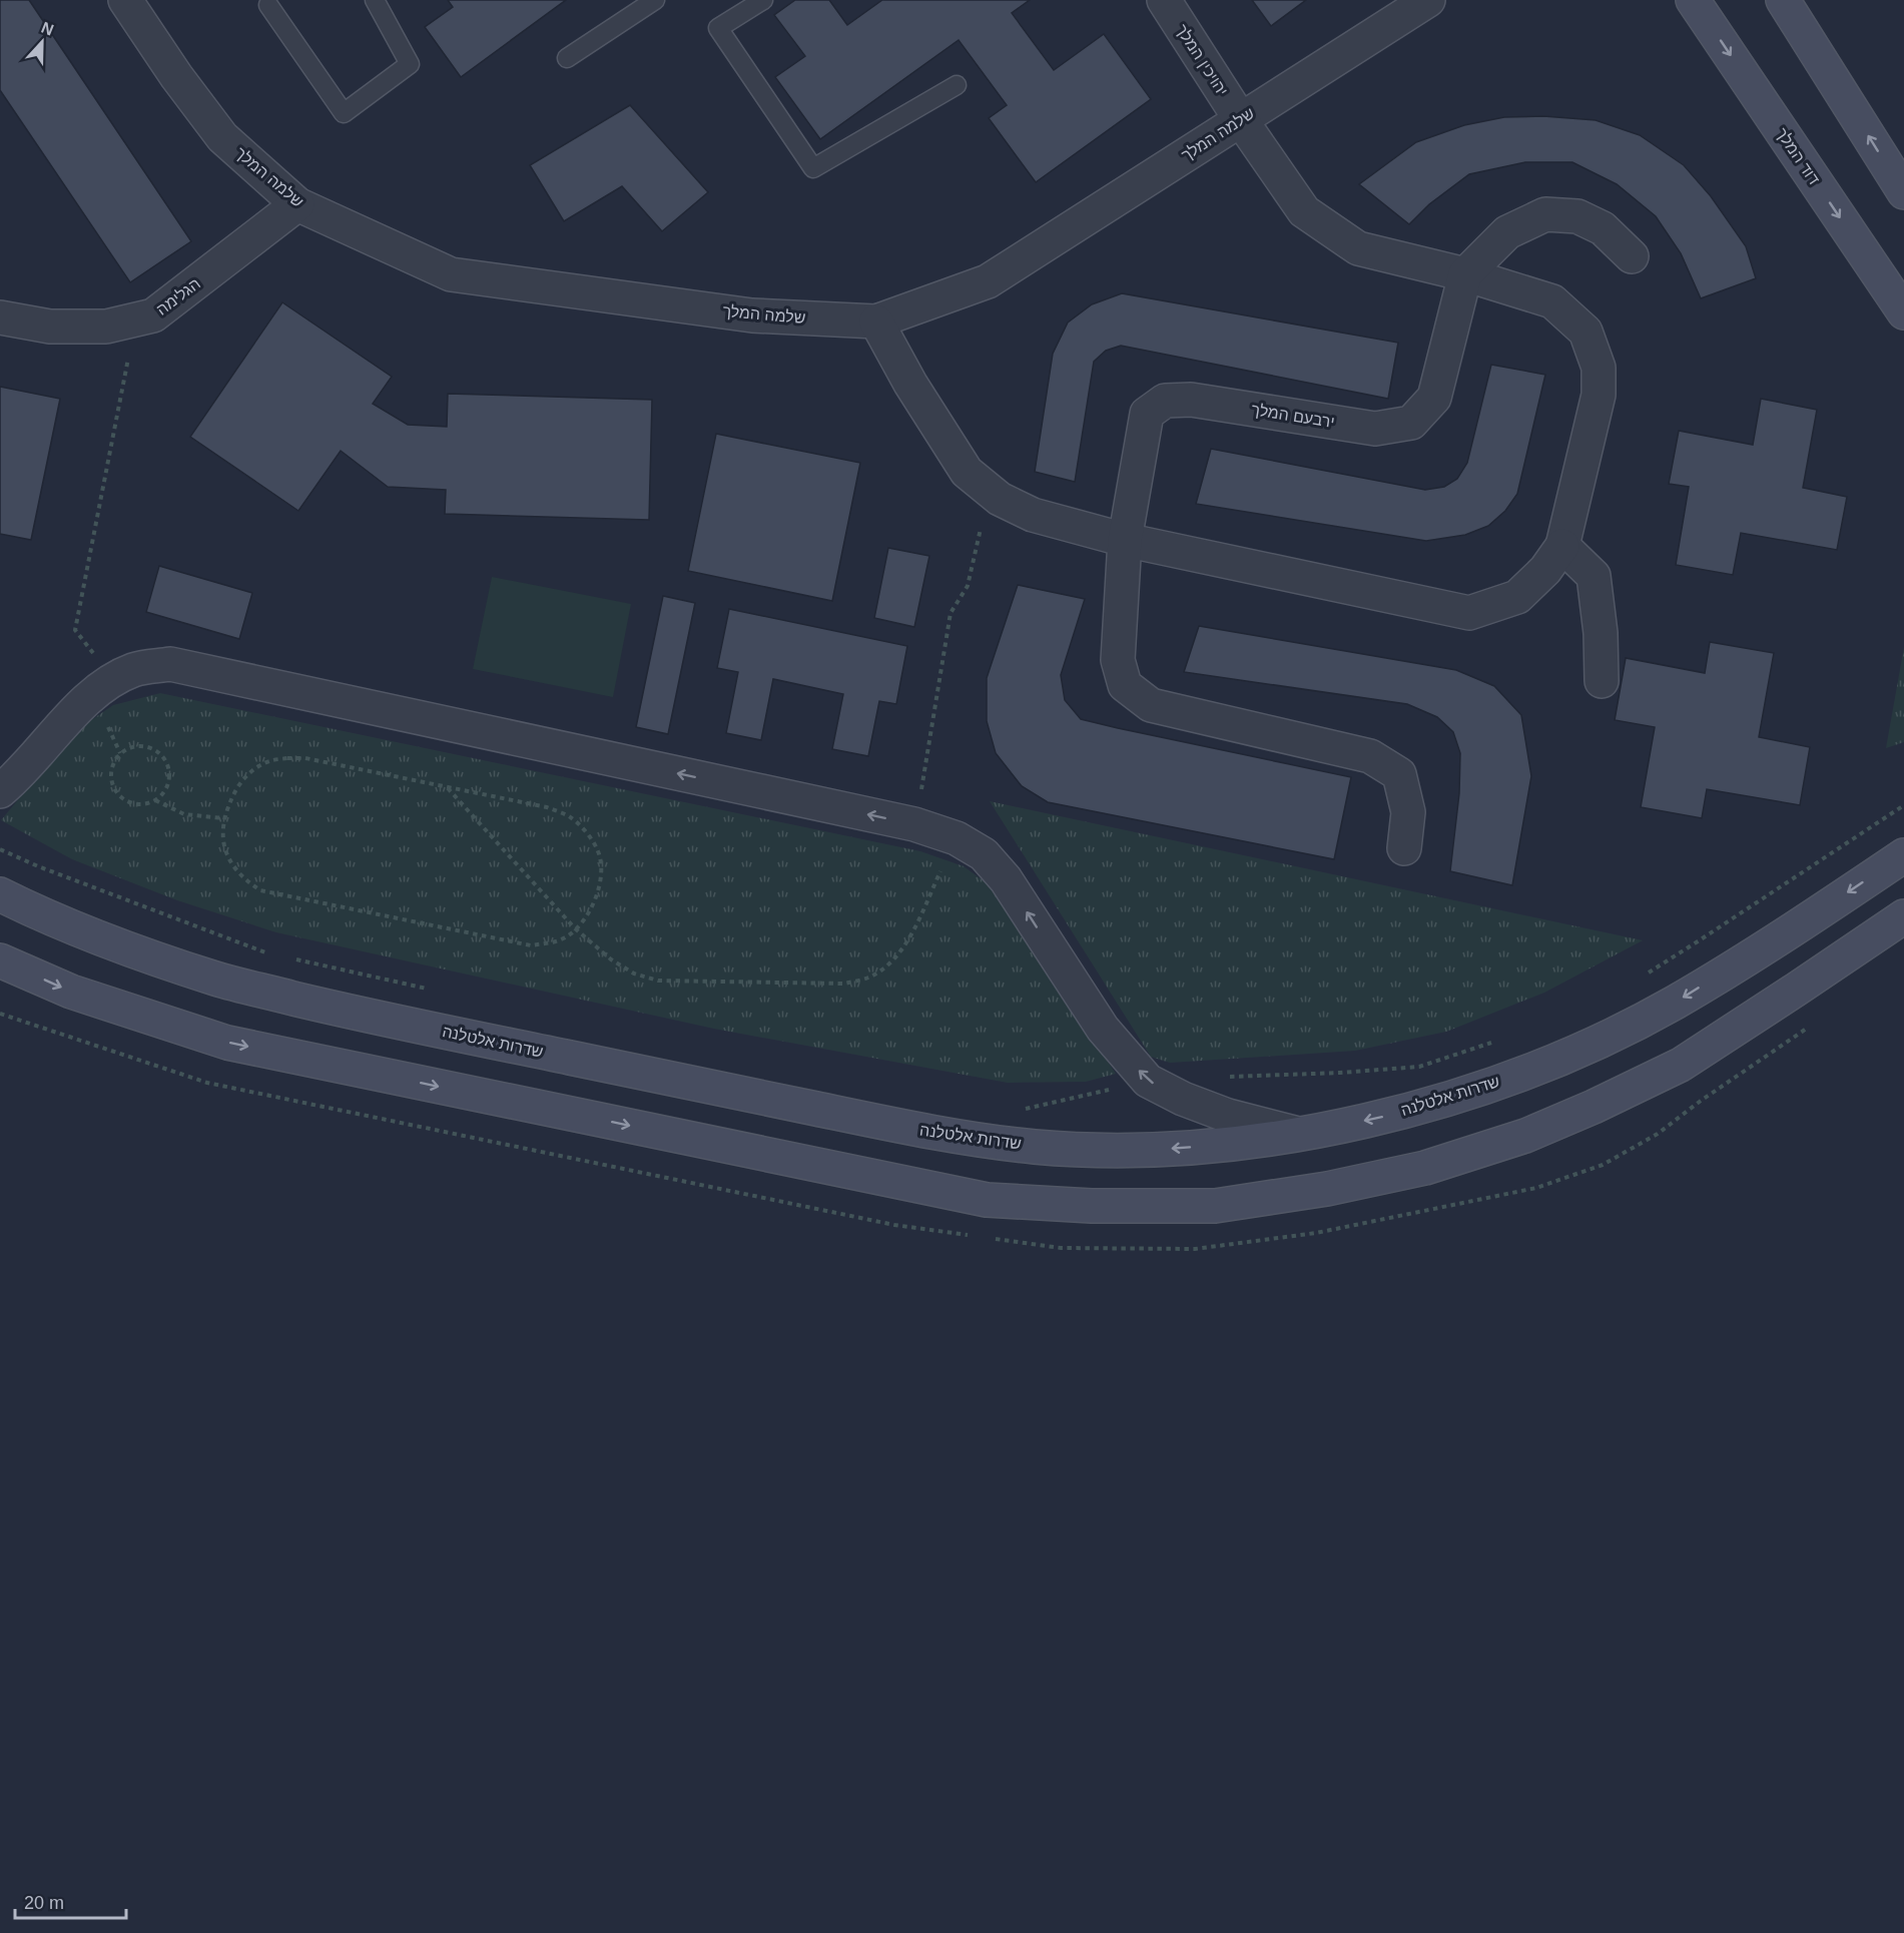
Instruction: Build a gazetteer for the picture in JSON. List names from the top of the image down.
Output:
{
  "streets": {
    "main road": ["דוד המלך", "שדרות אלטלנה"],
    "street": [
      "יהויכין המלך",
      "שלמה המלך",
      "הגלימה",
      "ירבעם המלך"
    ]
  },
  "crossings": [
    ["יהויכין המלך", "שלמה המלך"],
    ["שלמה המלך", "הגלימה"]
  ],
  "scale_bar": "20 m",
  "north": "top"
}
